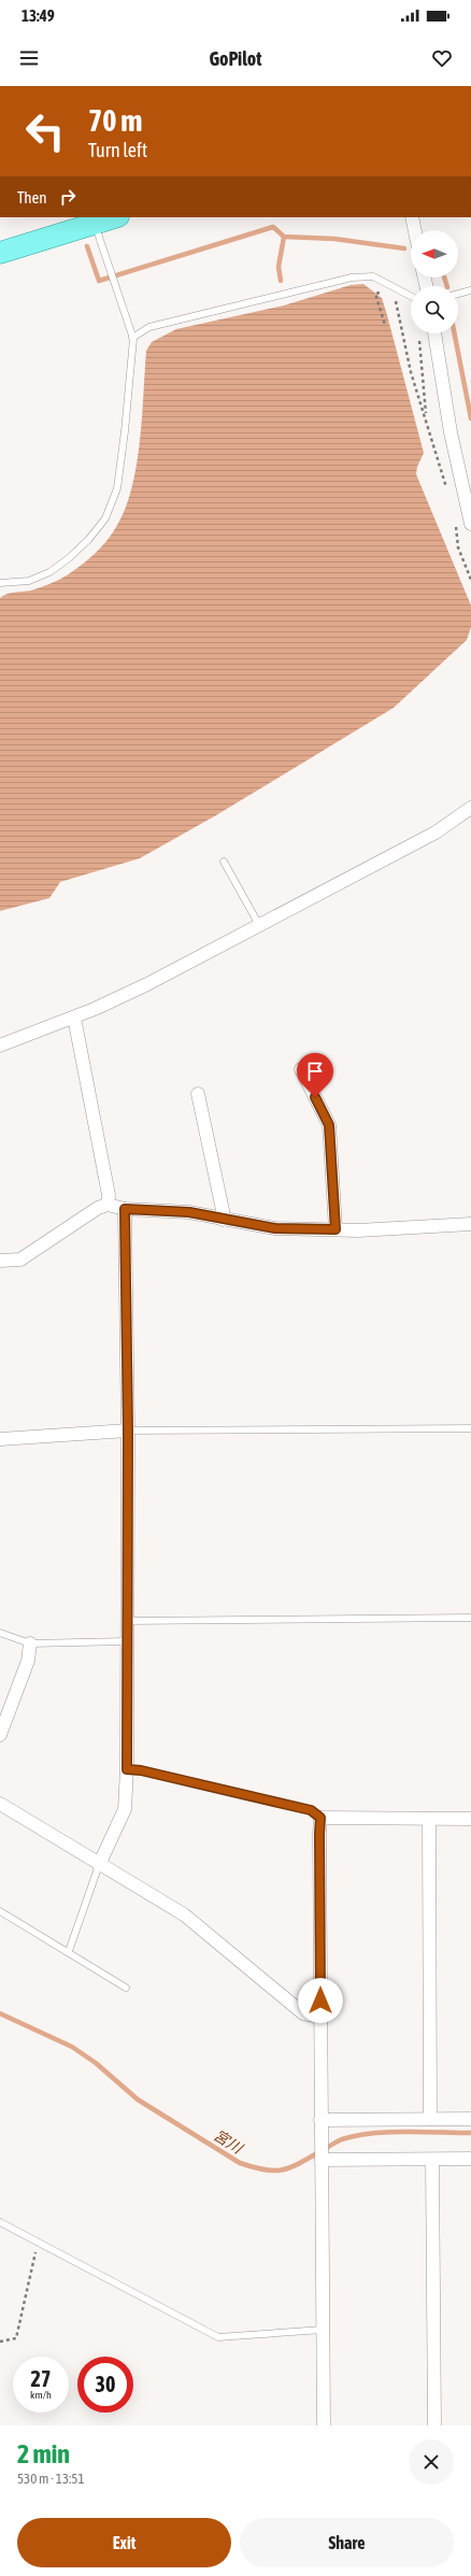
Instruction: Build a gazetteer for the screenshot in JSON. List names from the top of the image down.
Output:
{
  "water": ["宮川"],
  "north": "left",
  "page": {
    "status": "13:49",
    "header": "GoPilot",
    "turn": ["70 m", "Turn left"],
    "then": "Then",
    "speed": "27 km/h",
    "limit": "30",
    "heading": ["2 min", "530 m · 13:51"],
    "buttons": ["Exit", "Share"]
  }
}
